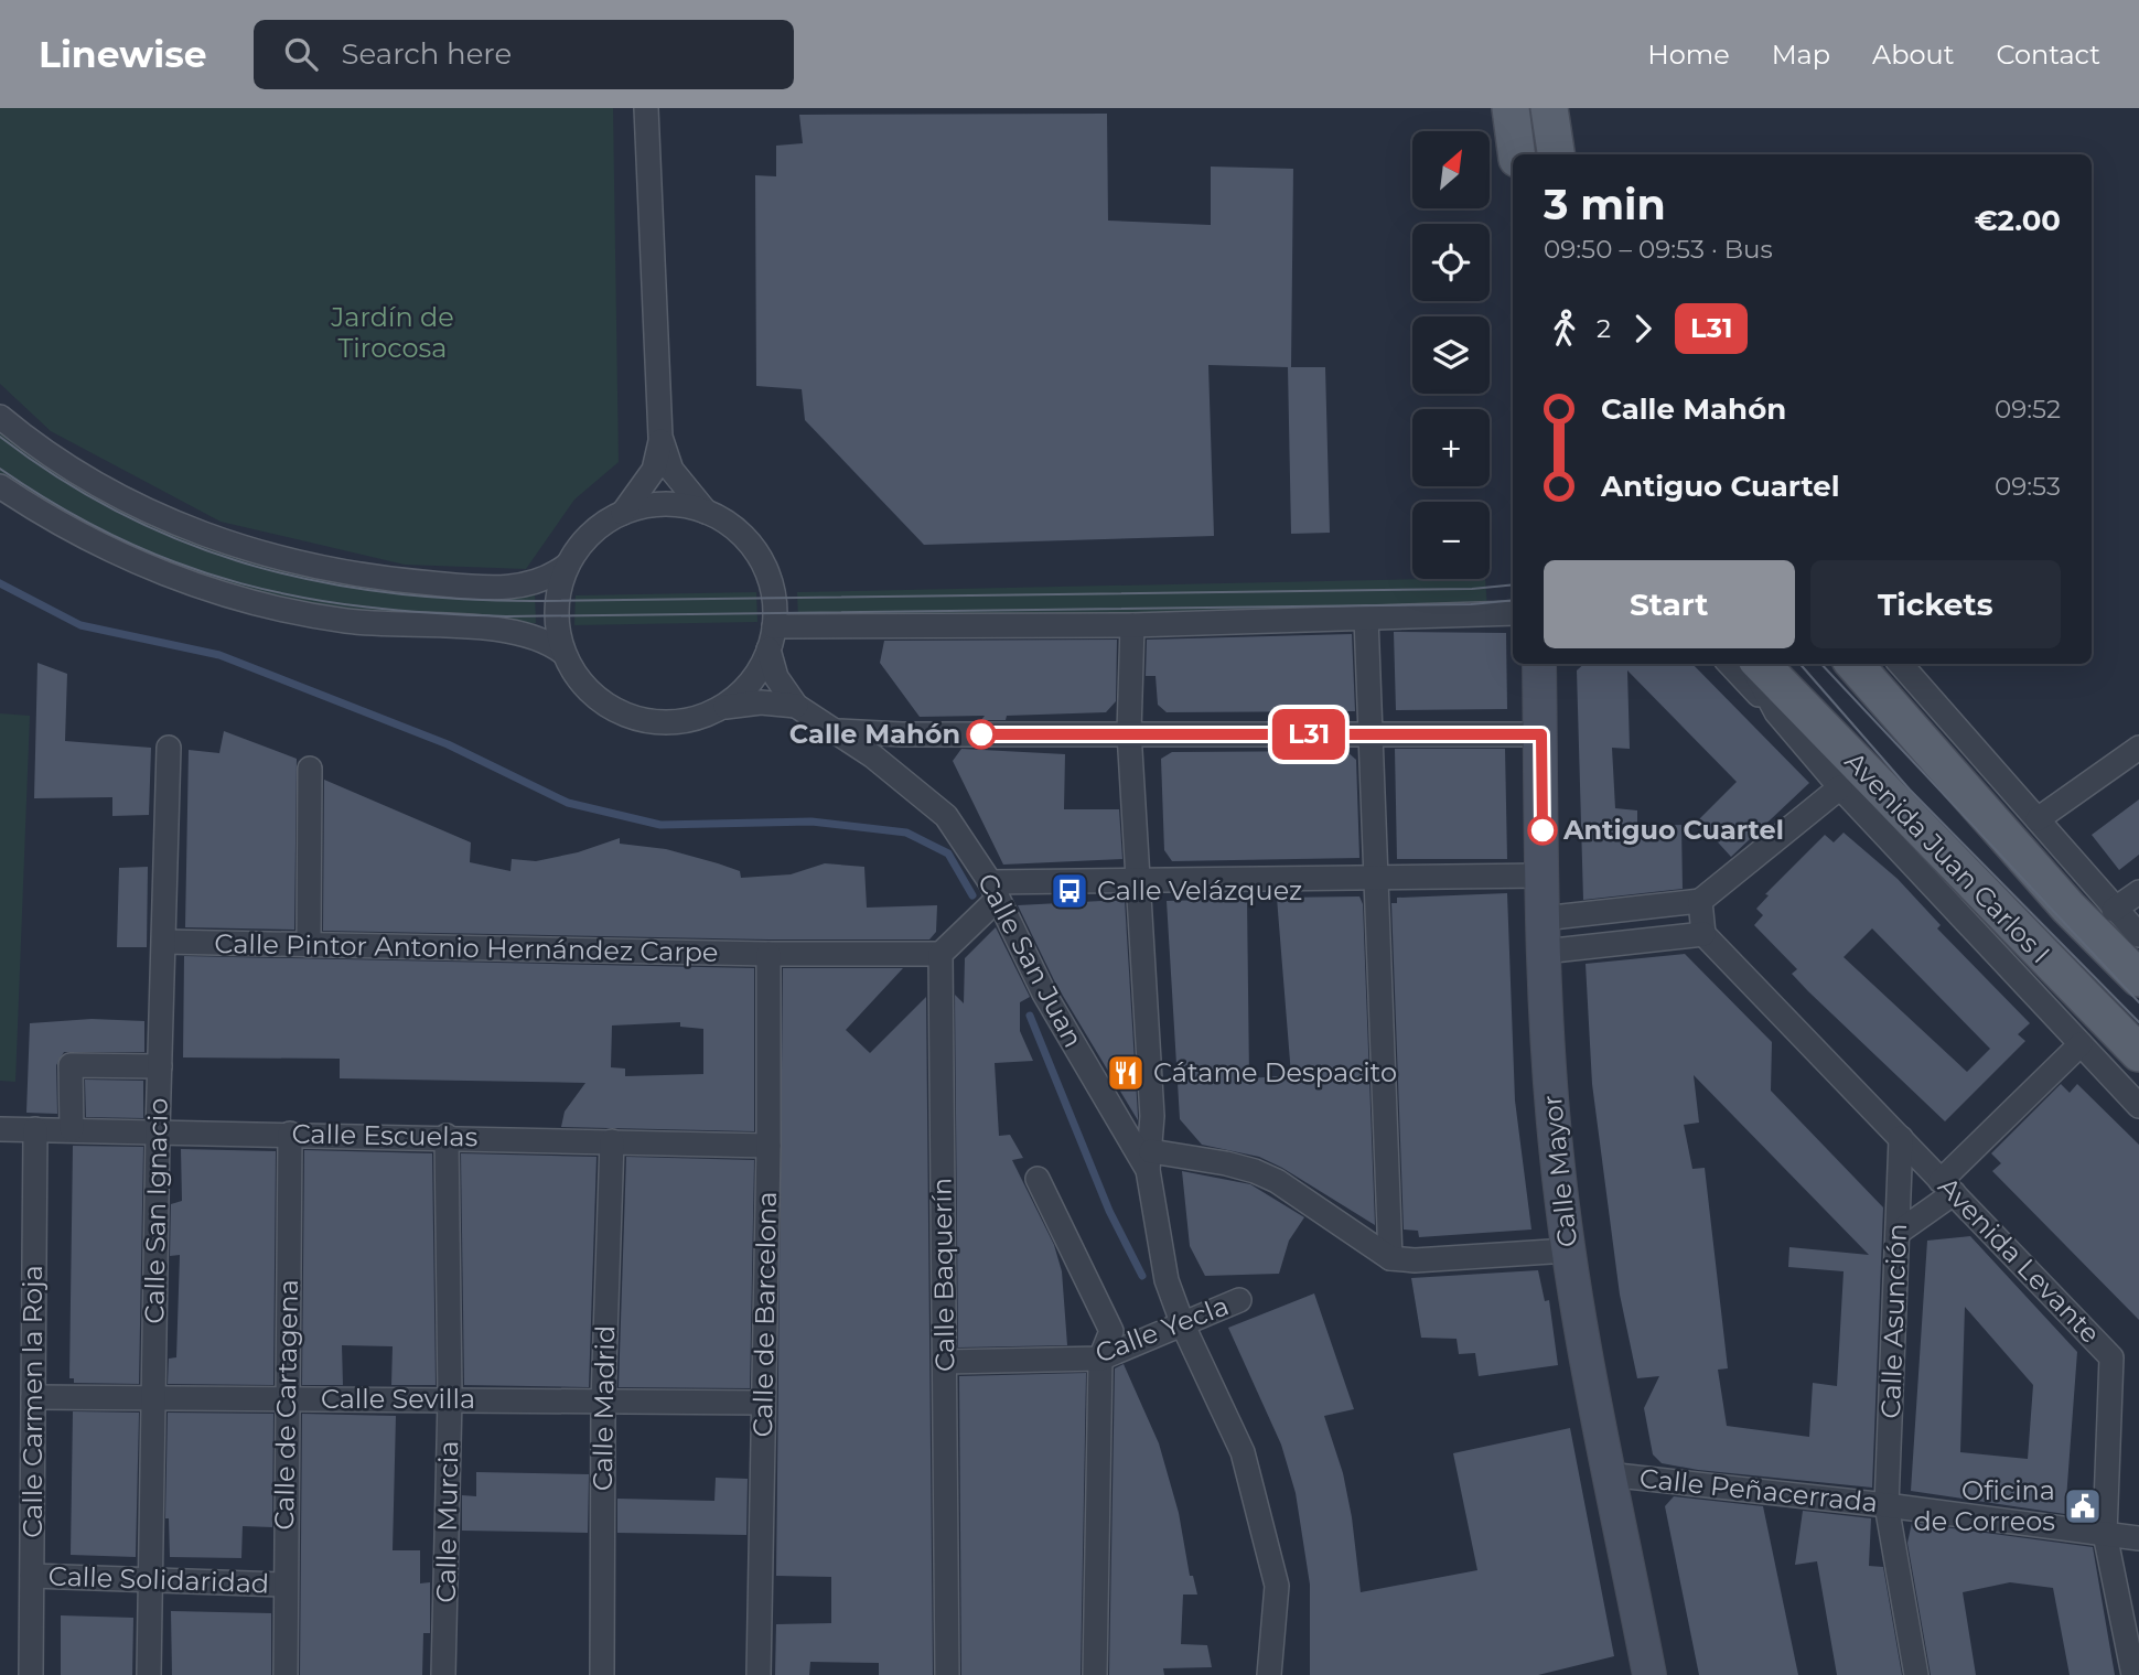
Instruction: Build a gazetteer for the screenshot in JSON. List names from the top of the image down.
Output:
{
  "streets": {
    "main road": ["Avenida Juan Carlos I", "Calle Mayor"],
    "street": [
      "Calle Pintor Antonio Hernández Carpe",
      "Calle San Juan",
      "Calle Escuelas",
      "Calle San Ignacio",
      "Avenida Levante",
      "Calle Baquerín",
      "Calle de Barcelona",
      "Calle Asunción",
      "Calle Yecla",
      "Calle Sevilla",
      "Calle Carmen la Roja",
      "Calle de Cartagena",
      "Calle Madrid",
      "Calle Peñacerrada",
      "Calle Murcia",
      "Calle Solidaridad"
    ]
  },
  "crossings": [
    ["Calle Pintor Antonio Hernández Carpe", "Calle San Ignacio"],
    ["Calle Pintor Antonio Hernández Carpe", "Calle Baquerín"],
    ["Calle Pintor Antonio Hernández Carpe", "Calle de Barcelona"],
    ["Calle San Juan", "Calle Yecla"],
    ["Calle Escuelas", "Calle San Ignacio"],
    ["Calle Escuelas", "Calle de Barcelona"],
    ["Calle Escuelas", "Calle Carmen la Roja"],
    ["Calle Escuelas", "Calle de Cartagena"],
    ["Calle Escuelas", "Calle Madrid"],
    ["Calle Escuelas", "Calle Murcia"],
    ["Calle Mayor", "Calle Peñacerrada"],
    ["Calle San Ignacio", "Calle Sevilla"],
    ["Calle San Ignacio", "Calle Solidaridad"],
    ["Avenida Levante", "Calle Asunción"],
    ["Avenida Levante", "Calle Peñacerrada"],
    ["Calle Baquerín", "Calle Yecla"],
    ["Calle de Barcelona", "Calle Sevilla"],
    ["Calle Asunción", "Calle Peñacerrada"],
    ["Calle Sevilla", "Calle Carmen la Roja"],
    ["Calle Sevilla", "Calle de Cartagena"],
    ["Calle Sevilla", "Calle Madrid"],
    ["Calle Sevilla", "Calle Murcia"],
    ["Calle Carmen la Roja", "Calle Solidaridad"],
    ["Calle de Cartagena", "Calle Solidaridad"]
  ],
  "parks": ["Jardín de Tirocosa"],
  "places": {
    "other": ["Calle Mahón", "Antiguo Cuartel"],
    "bus stop": ["Calle Velázquez"],
    "restaurant": ["Cátame Despacito"],
    "public building": ["Oficina de Correos"]
  },
  "lines": ["bus line L31"],
  "north": "top right",
  "page": {
    "header": "Linewise",
    "search": "Search here",
    "nav": [
      "Home",
      "Map",
      "About",
      "Contact"
    ],
    "on_map": "L31",
    "map_buttons": ["+", "−"],
    "heading": ["3 min", "09:50 – 09:53 · Bus", "€2.00"],
    "legs": ["2", "L31"],
    "list": [
      {
        "name": "Calle Mahón",
        "value": "09:52"
      },
      {
        "name": "Antiguo Cuartel",
        "value": "09:53"
      }
    ],
    "buttons": ["Start", "Tickets"]
  }
}
